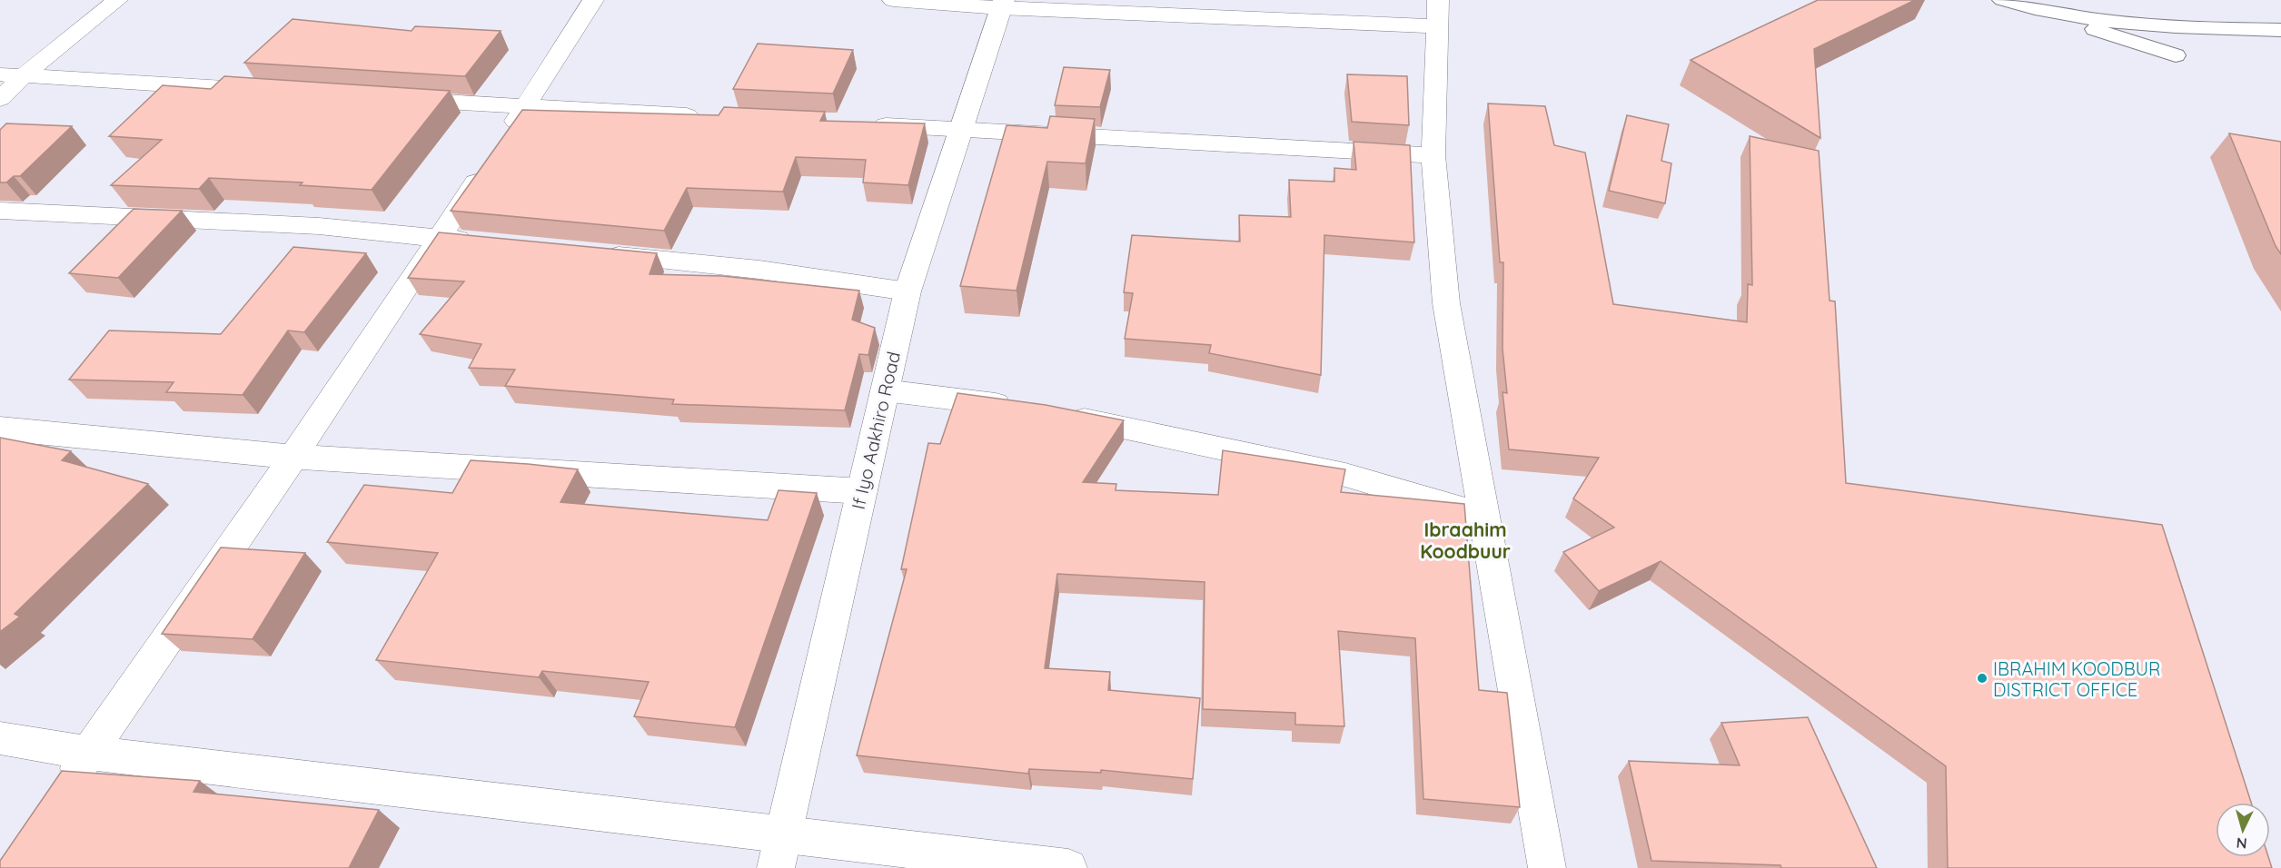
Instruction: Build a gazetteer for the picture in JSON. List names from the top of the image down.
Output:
{
  "streets": {
    "street": ["If Iyo Aakhiro Road"]
  },
  "districts": ["Ibraahim Koodbuur"],
  "places": ["IBRAHIM KOODBUR DISTRICT OFFICE"],
  "north": "bottom"
}
